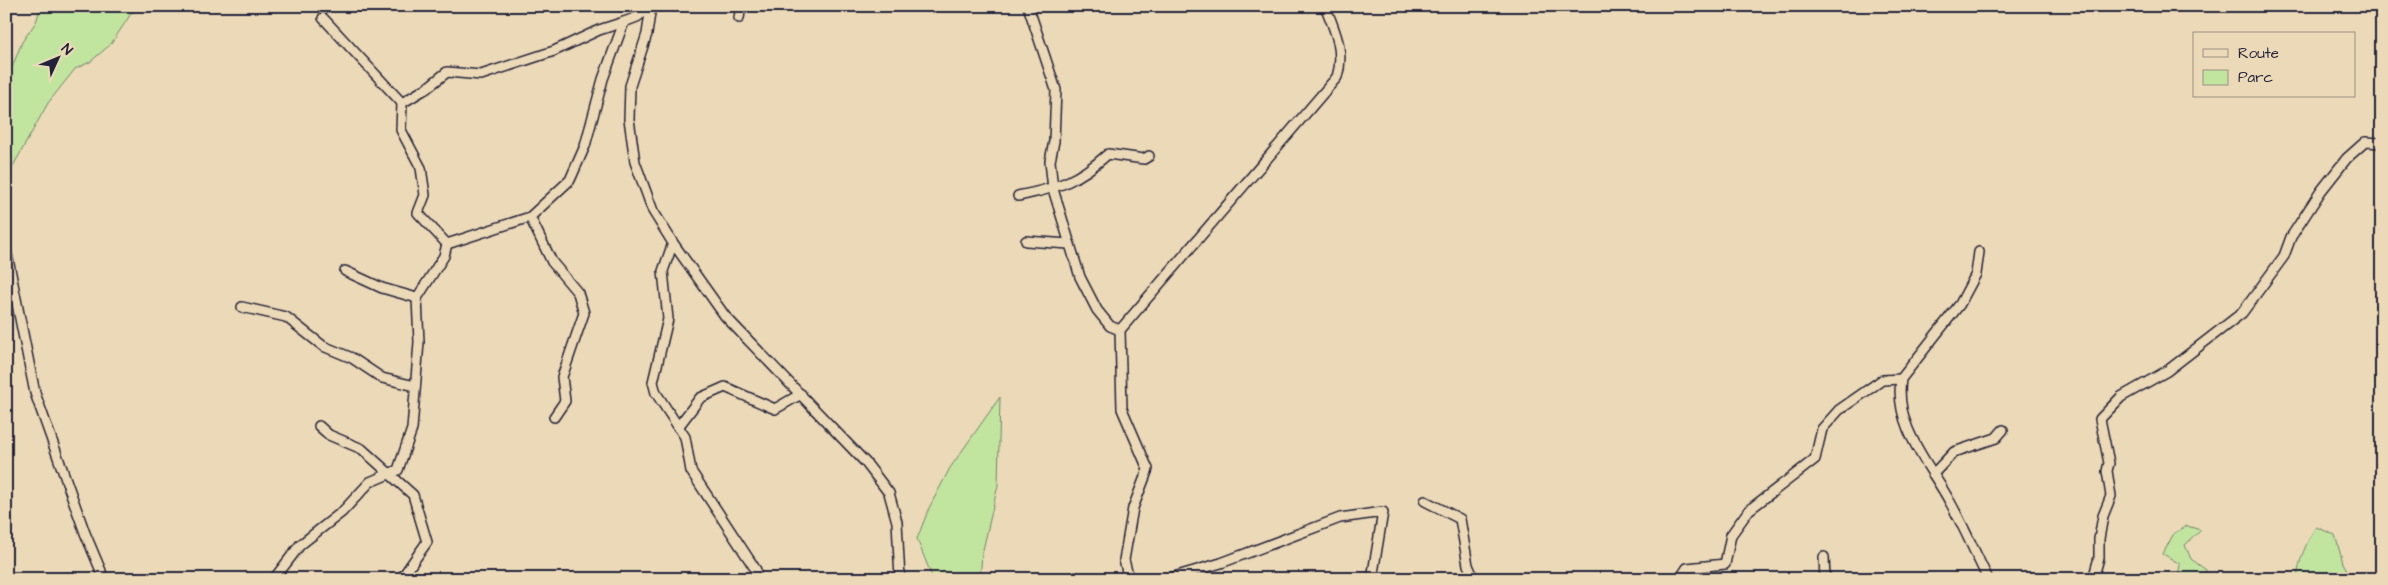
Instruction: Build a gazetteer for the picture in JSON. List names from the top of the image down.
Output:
{
  "legend": ["Route", "Parc"],
  "north": "top right"
}
